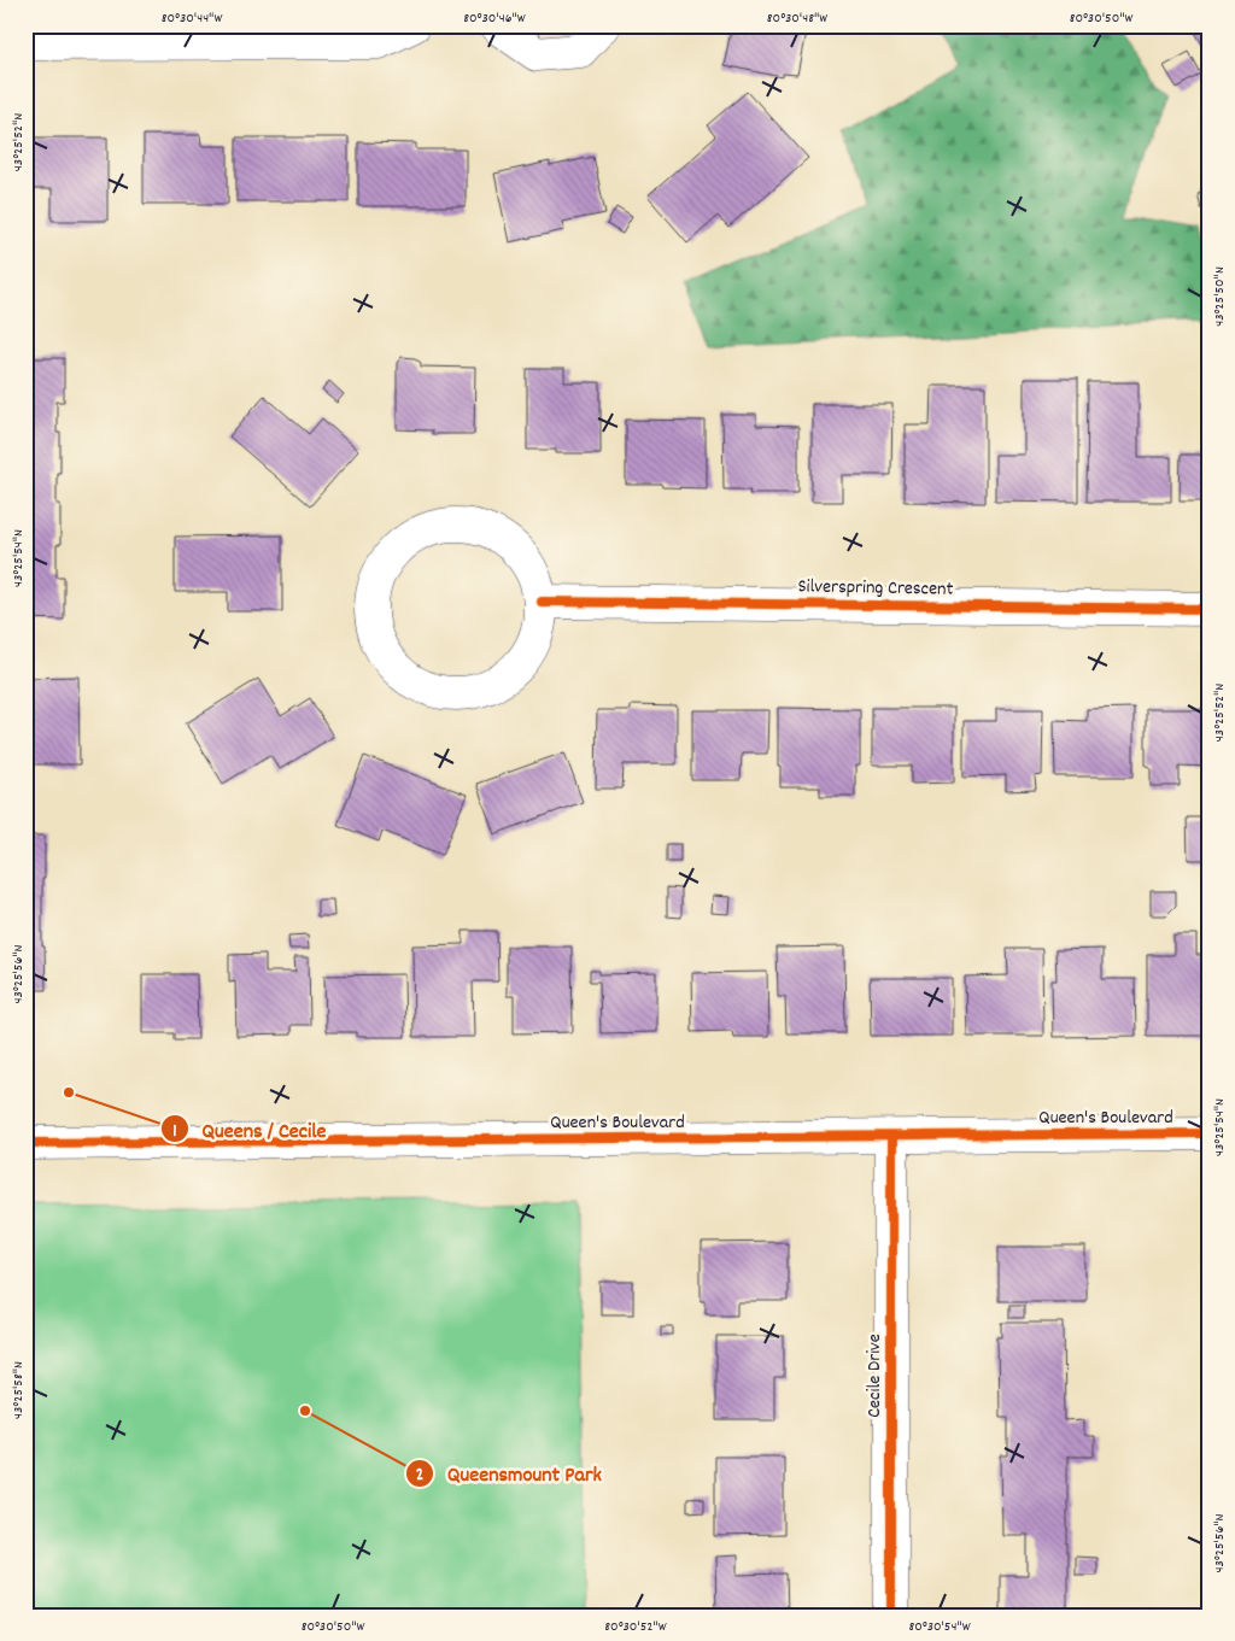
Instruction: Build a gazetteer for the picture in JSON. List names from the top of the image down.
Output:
{
  "streets": {
    "street": ["Silverspring Crescent", "Queen's Boulevard", "Cecile Drive"]
  },
  "crossings": [
    ["Queen's Boulevard", "Cecile Drive"]
  ],
  "places": ["Queens / Cecile", "Queensmount Park"],
  "coordinates": [
    "80°30'44\"W",
    "80°30'46\"W",
    "80°30'48\"W",
    "80°30'50\"W",
    "43°25'52\"N",
    "43°25'50\"N",
    "43°25'54\"N",
    "43°25'56\"N",
    "43°25'58\"N",
    "80°30'52\"W",
    "80°30'54\"W"
  ]
}
